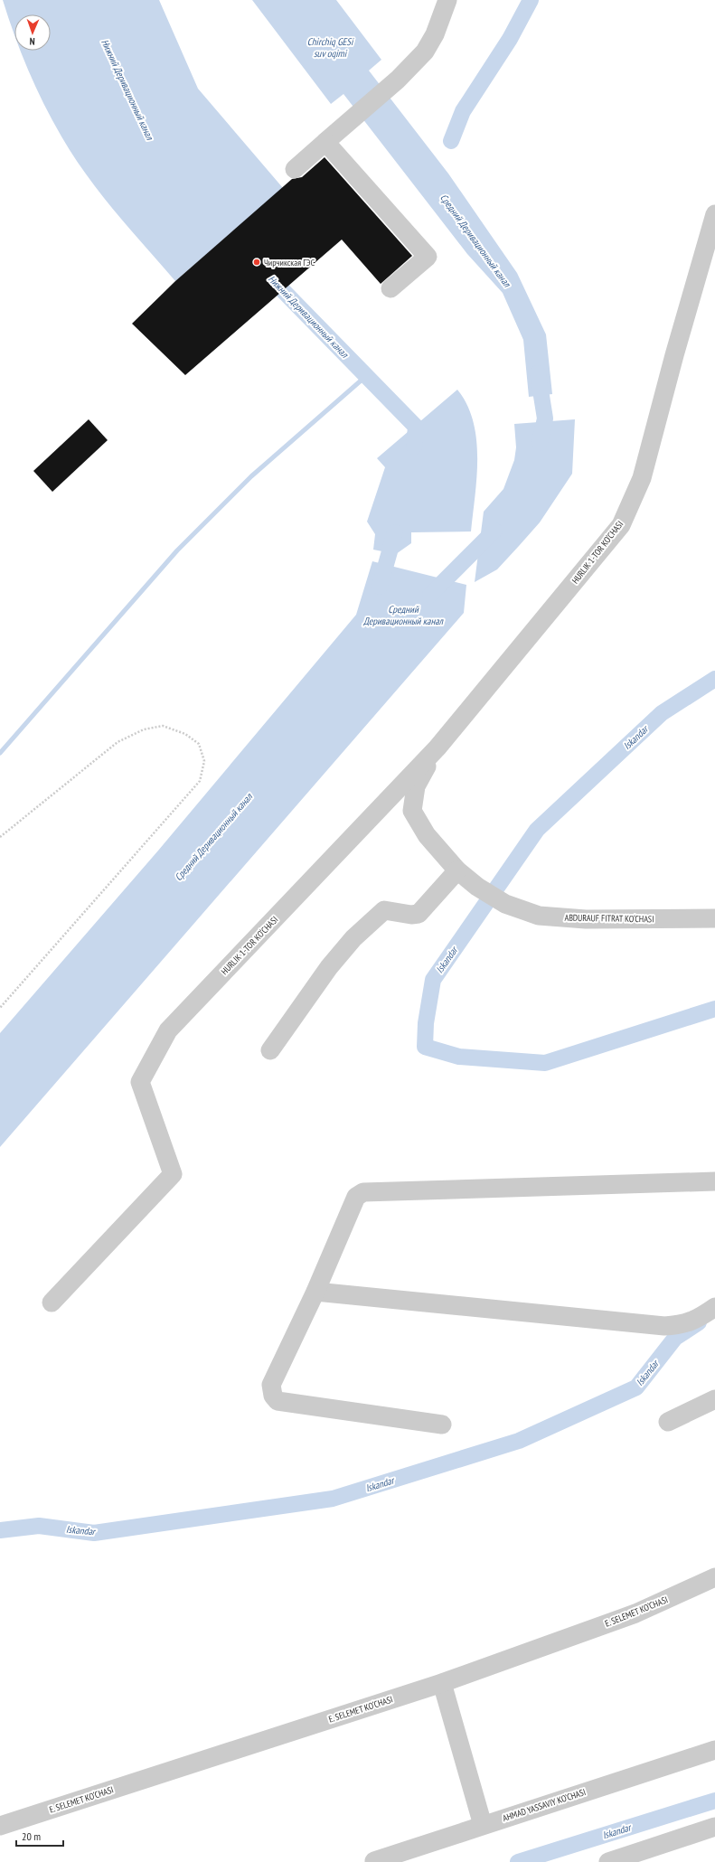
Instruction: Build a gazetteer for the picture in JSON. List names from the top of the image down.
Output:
{
  "streets": {
    "street": [
      "HURLIK 1-TOR KO‘CHASI",
      "ABDURAUF FITRAT KO‘CHASI",
      "E. SELEMET KO‘CHASI",
      "AHMAD YASSAVIY KO‘CHASI"
    ]
  },
  "crossings": [
    ["HURLIK 1-TOR KO‘CHASI", "ABDURAUF FITRAT KO‘CHASI"]
  ],
  "water": [
    "Chirchiq GESi suv oqimi",
    "Нижний Деривационный канал",
    "Средний Деривационный канал",
    "Iskandar"
  ],
  "places": ["Чирчикская ГЭС"],
  "scale_bar": "20 m",
  "north": "bottom"
}
